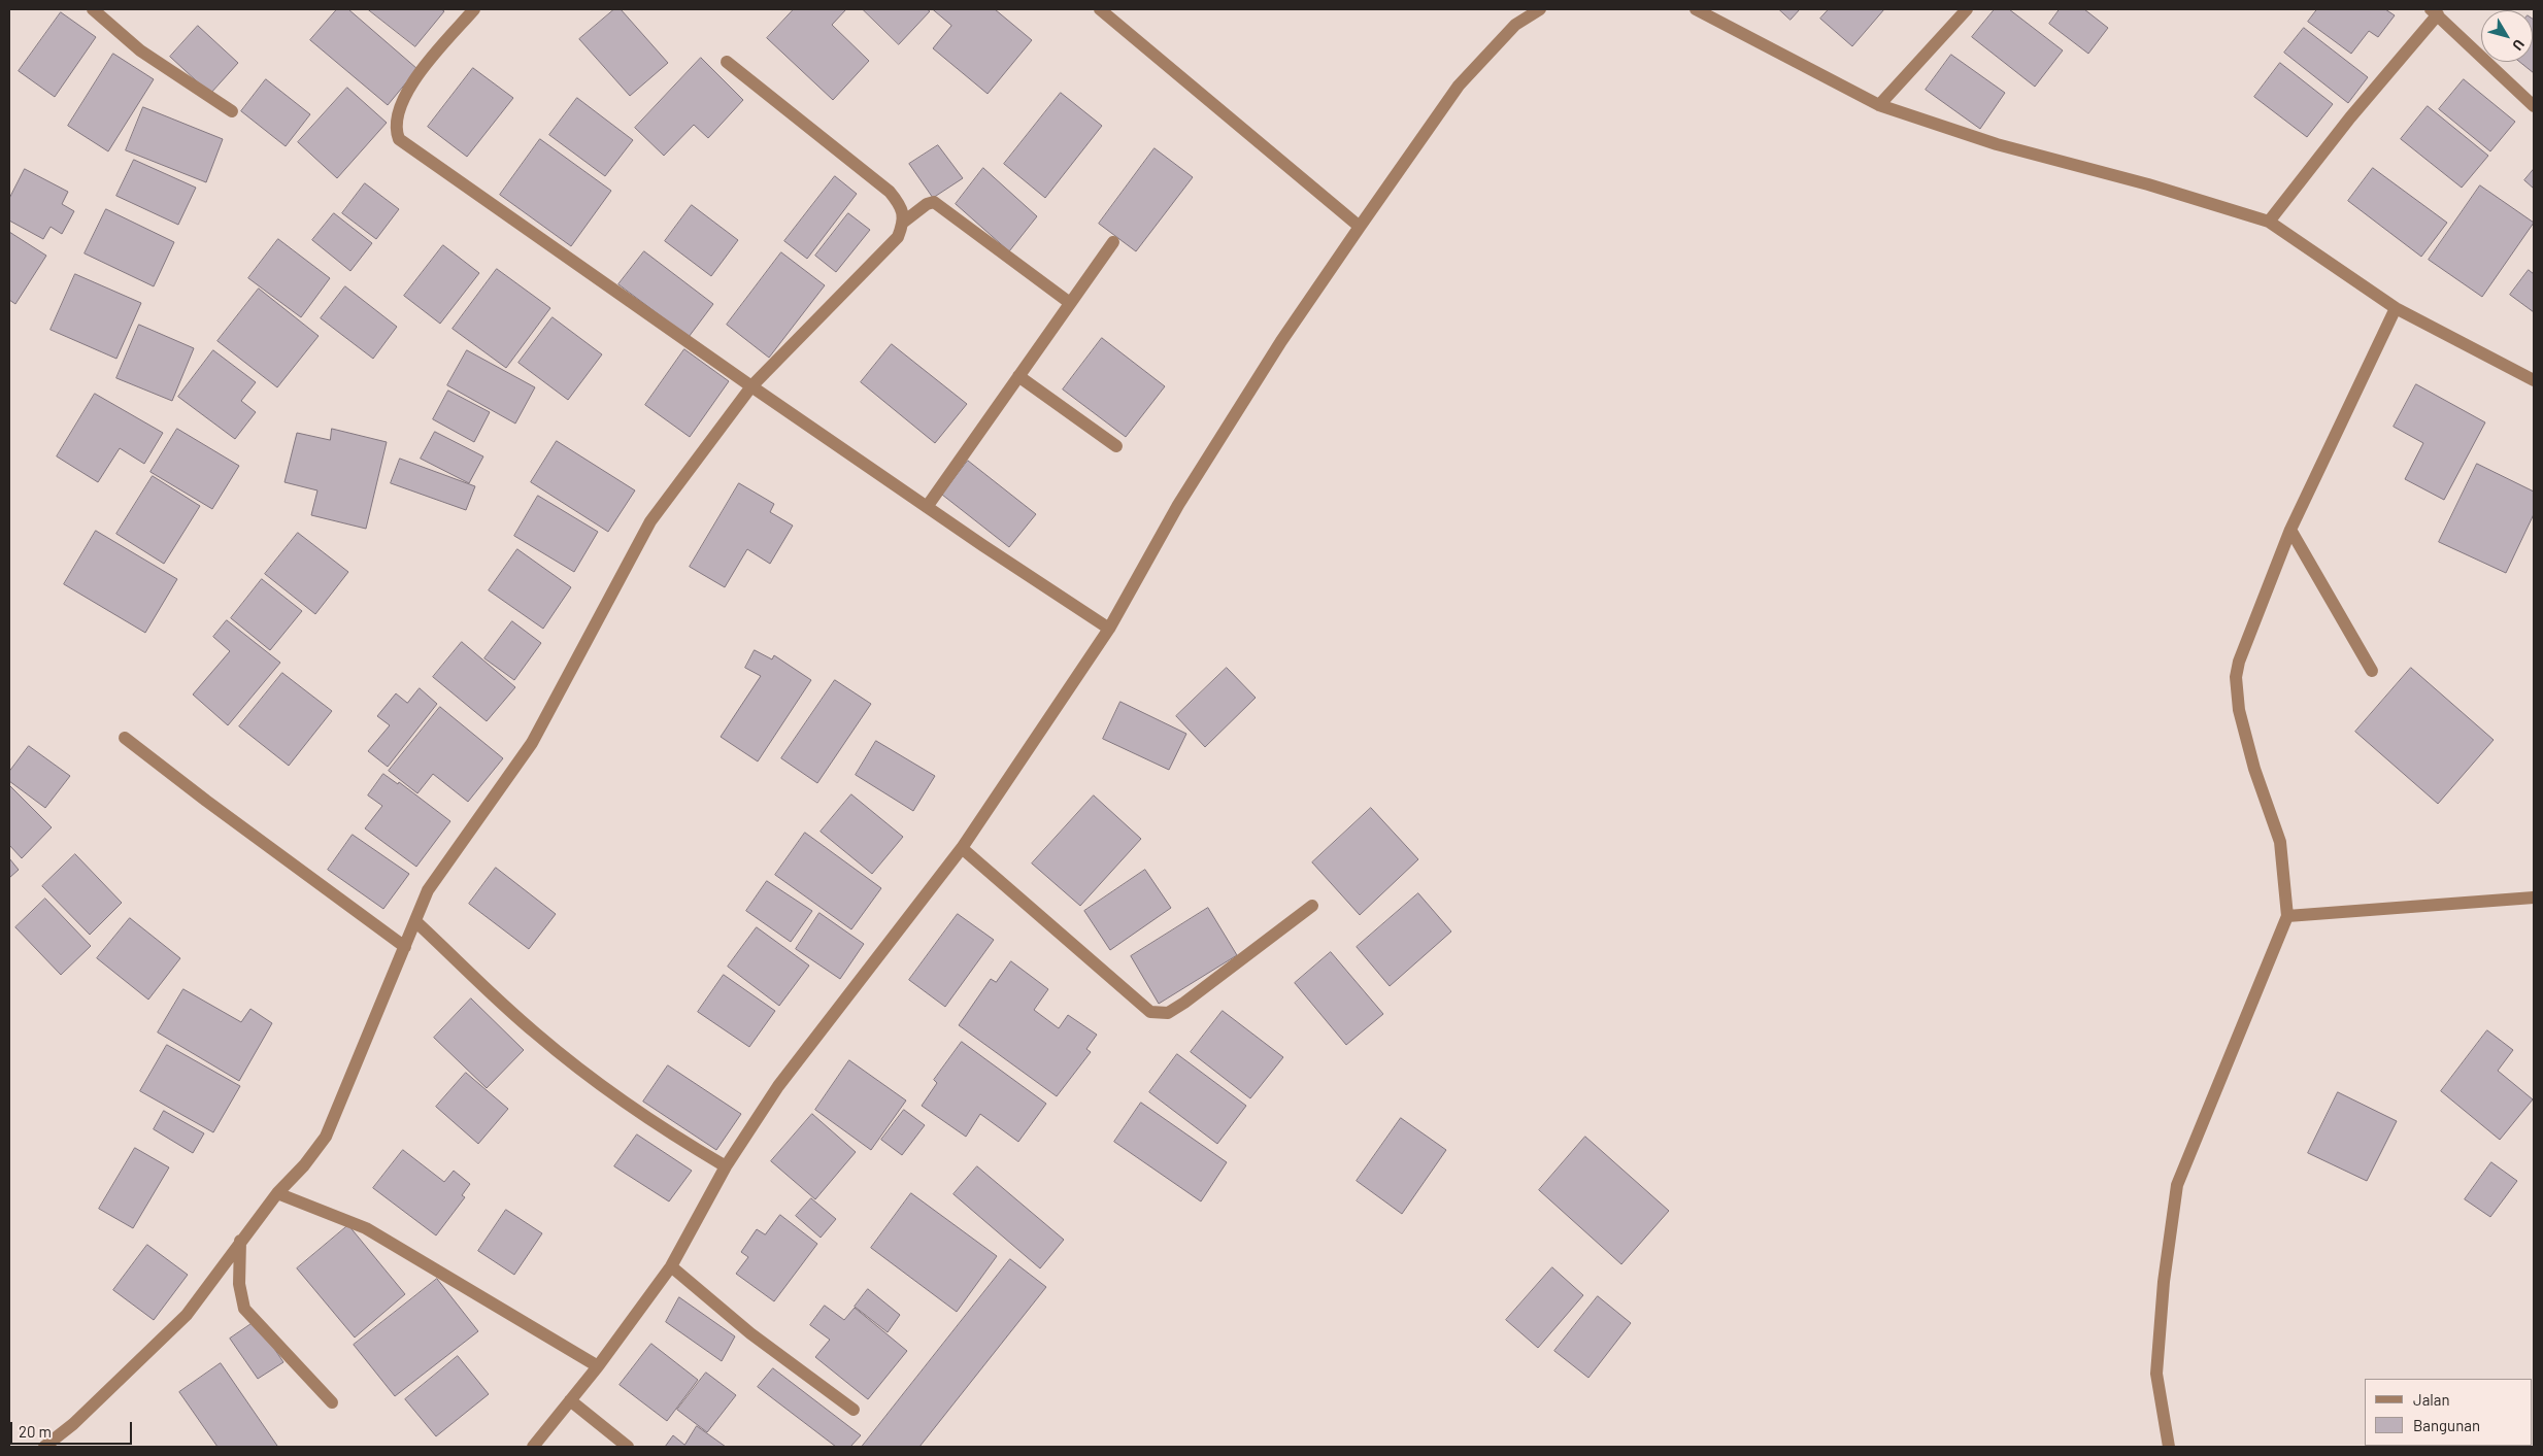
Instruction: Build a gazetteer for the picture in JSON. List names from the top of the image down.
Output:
{
  "legend": ["Jalan", "Bangunan"],
  "scale_bar": "20 m",
  "north": "bottom right"
}
